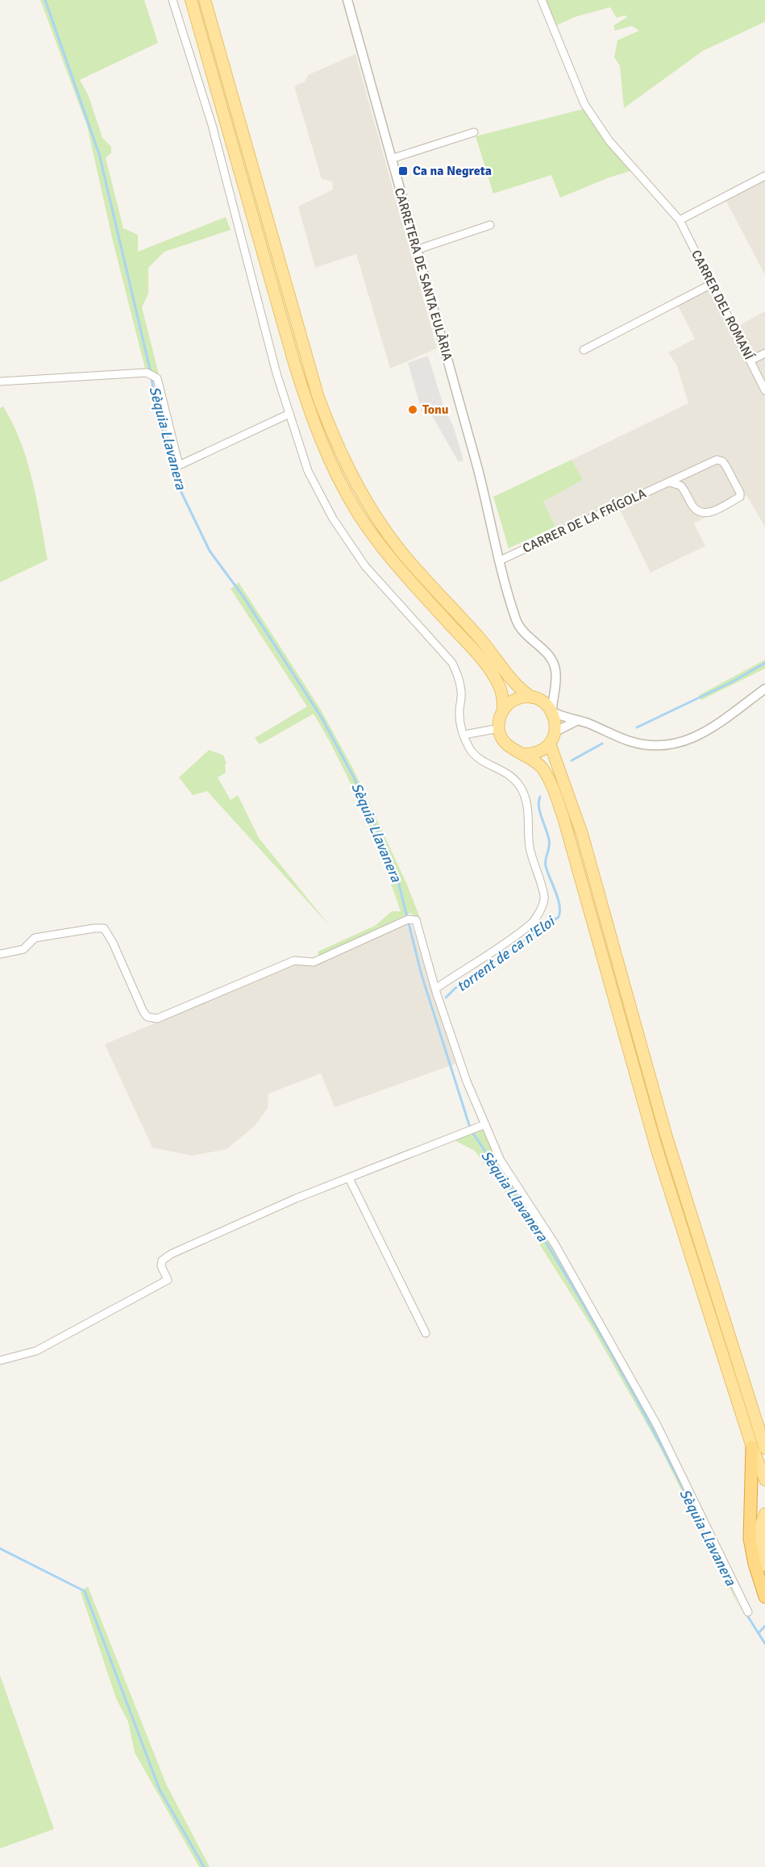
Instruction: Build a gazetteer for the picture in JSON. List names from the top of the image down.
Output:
{
  "streets": {
    "street": ["CARRETERA DE SANTA EULÀRIA", "CARRER DEL ROMANÍ", "CARRER DE LA FRÍGOLA"]
  },
  "crossings": [
    ["CARRETERA DE SANTA EULÀRIA", "CARRER DE LA FRÍGOLA"]
  ],
  "water": ["Sèquia Llavanera", "torrent de ca n'Eloi"],
  "places": {
    "transit": ["Ca na Negreta"],
    "other": ["Tonu"]
  }
}
